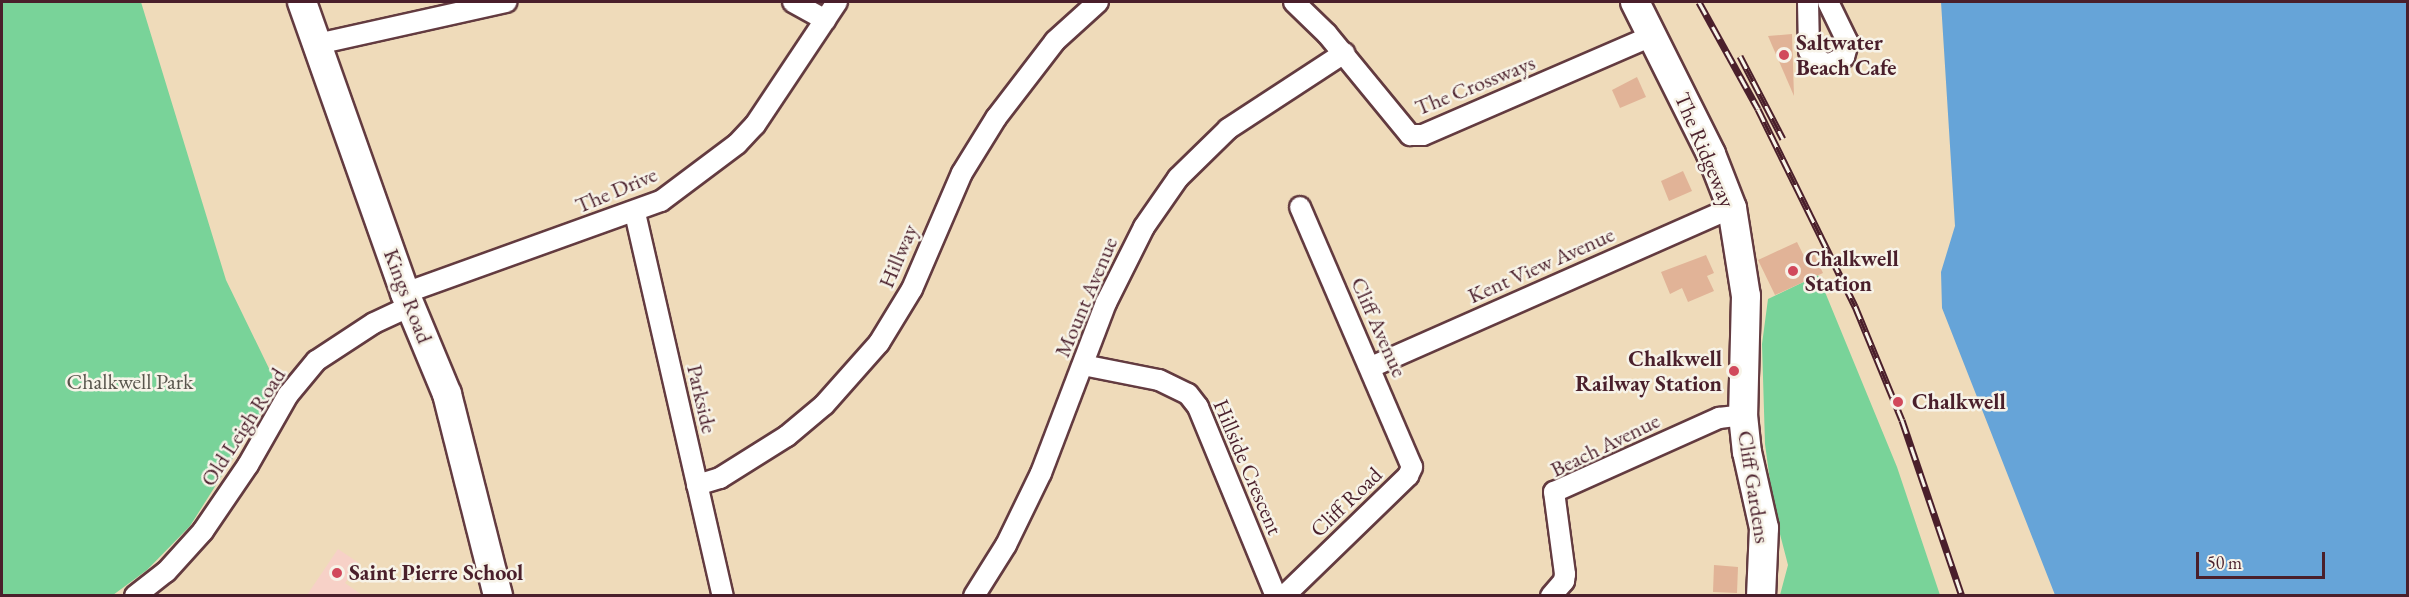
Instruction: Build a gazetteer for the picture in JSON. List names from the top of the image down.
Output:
{
  "streets": {
    "street": [
      "The Crossways",
      "The Ridgeway",
      "The Drive",
      "Hillway",
      "Kent View Avenue",
      "Kings Road",
      "Mount Avenue",
      "Cliff Avenue",
      "Parkside",
      "Old Leigh Road",
      "Beach Avenue",
      "Hillside Crescent",
      "Cliff Gardens",
      "Cliff Road"
    ]
  },
  "crossings": [
    ["The Crossways", "The Ridgeway"],
    ["The Crossways", "Mount Avenue"],
    ["The Ridgeway", "Kent View Avenue"],
    ["The Ridgeway", "Beach Avenue"],
    ["The Ridgeway", "Cliff Gardens"],
    ["The Drive", "Kings Road"],
    ["The Drive", "Parkside"],
    ["The Drive", "Old Leigh Road"],
    ["Hillway", "Parkside"],
    ["Kent View Avenue", "Cliff Avenue"],
    ["Kings Road", "Old Leigh Road"],
    ["Mount Avenue", "Hillside Crescent"],
    ["Cliff Avenue", "Cliff Road"],
    ["Beach Avenue", "Cliff Gardens"]
  ],
  "parks": ["Chalkwell Park"],
  "places": [
    "Saltwater Beach Cafe",
    "Chalkwell Station",
    "Chalkwell Railway Station",
    "Chalkwell",
    "Saint Pierre School"
  ],
  "scale_bar": "50 m"
}
